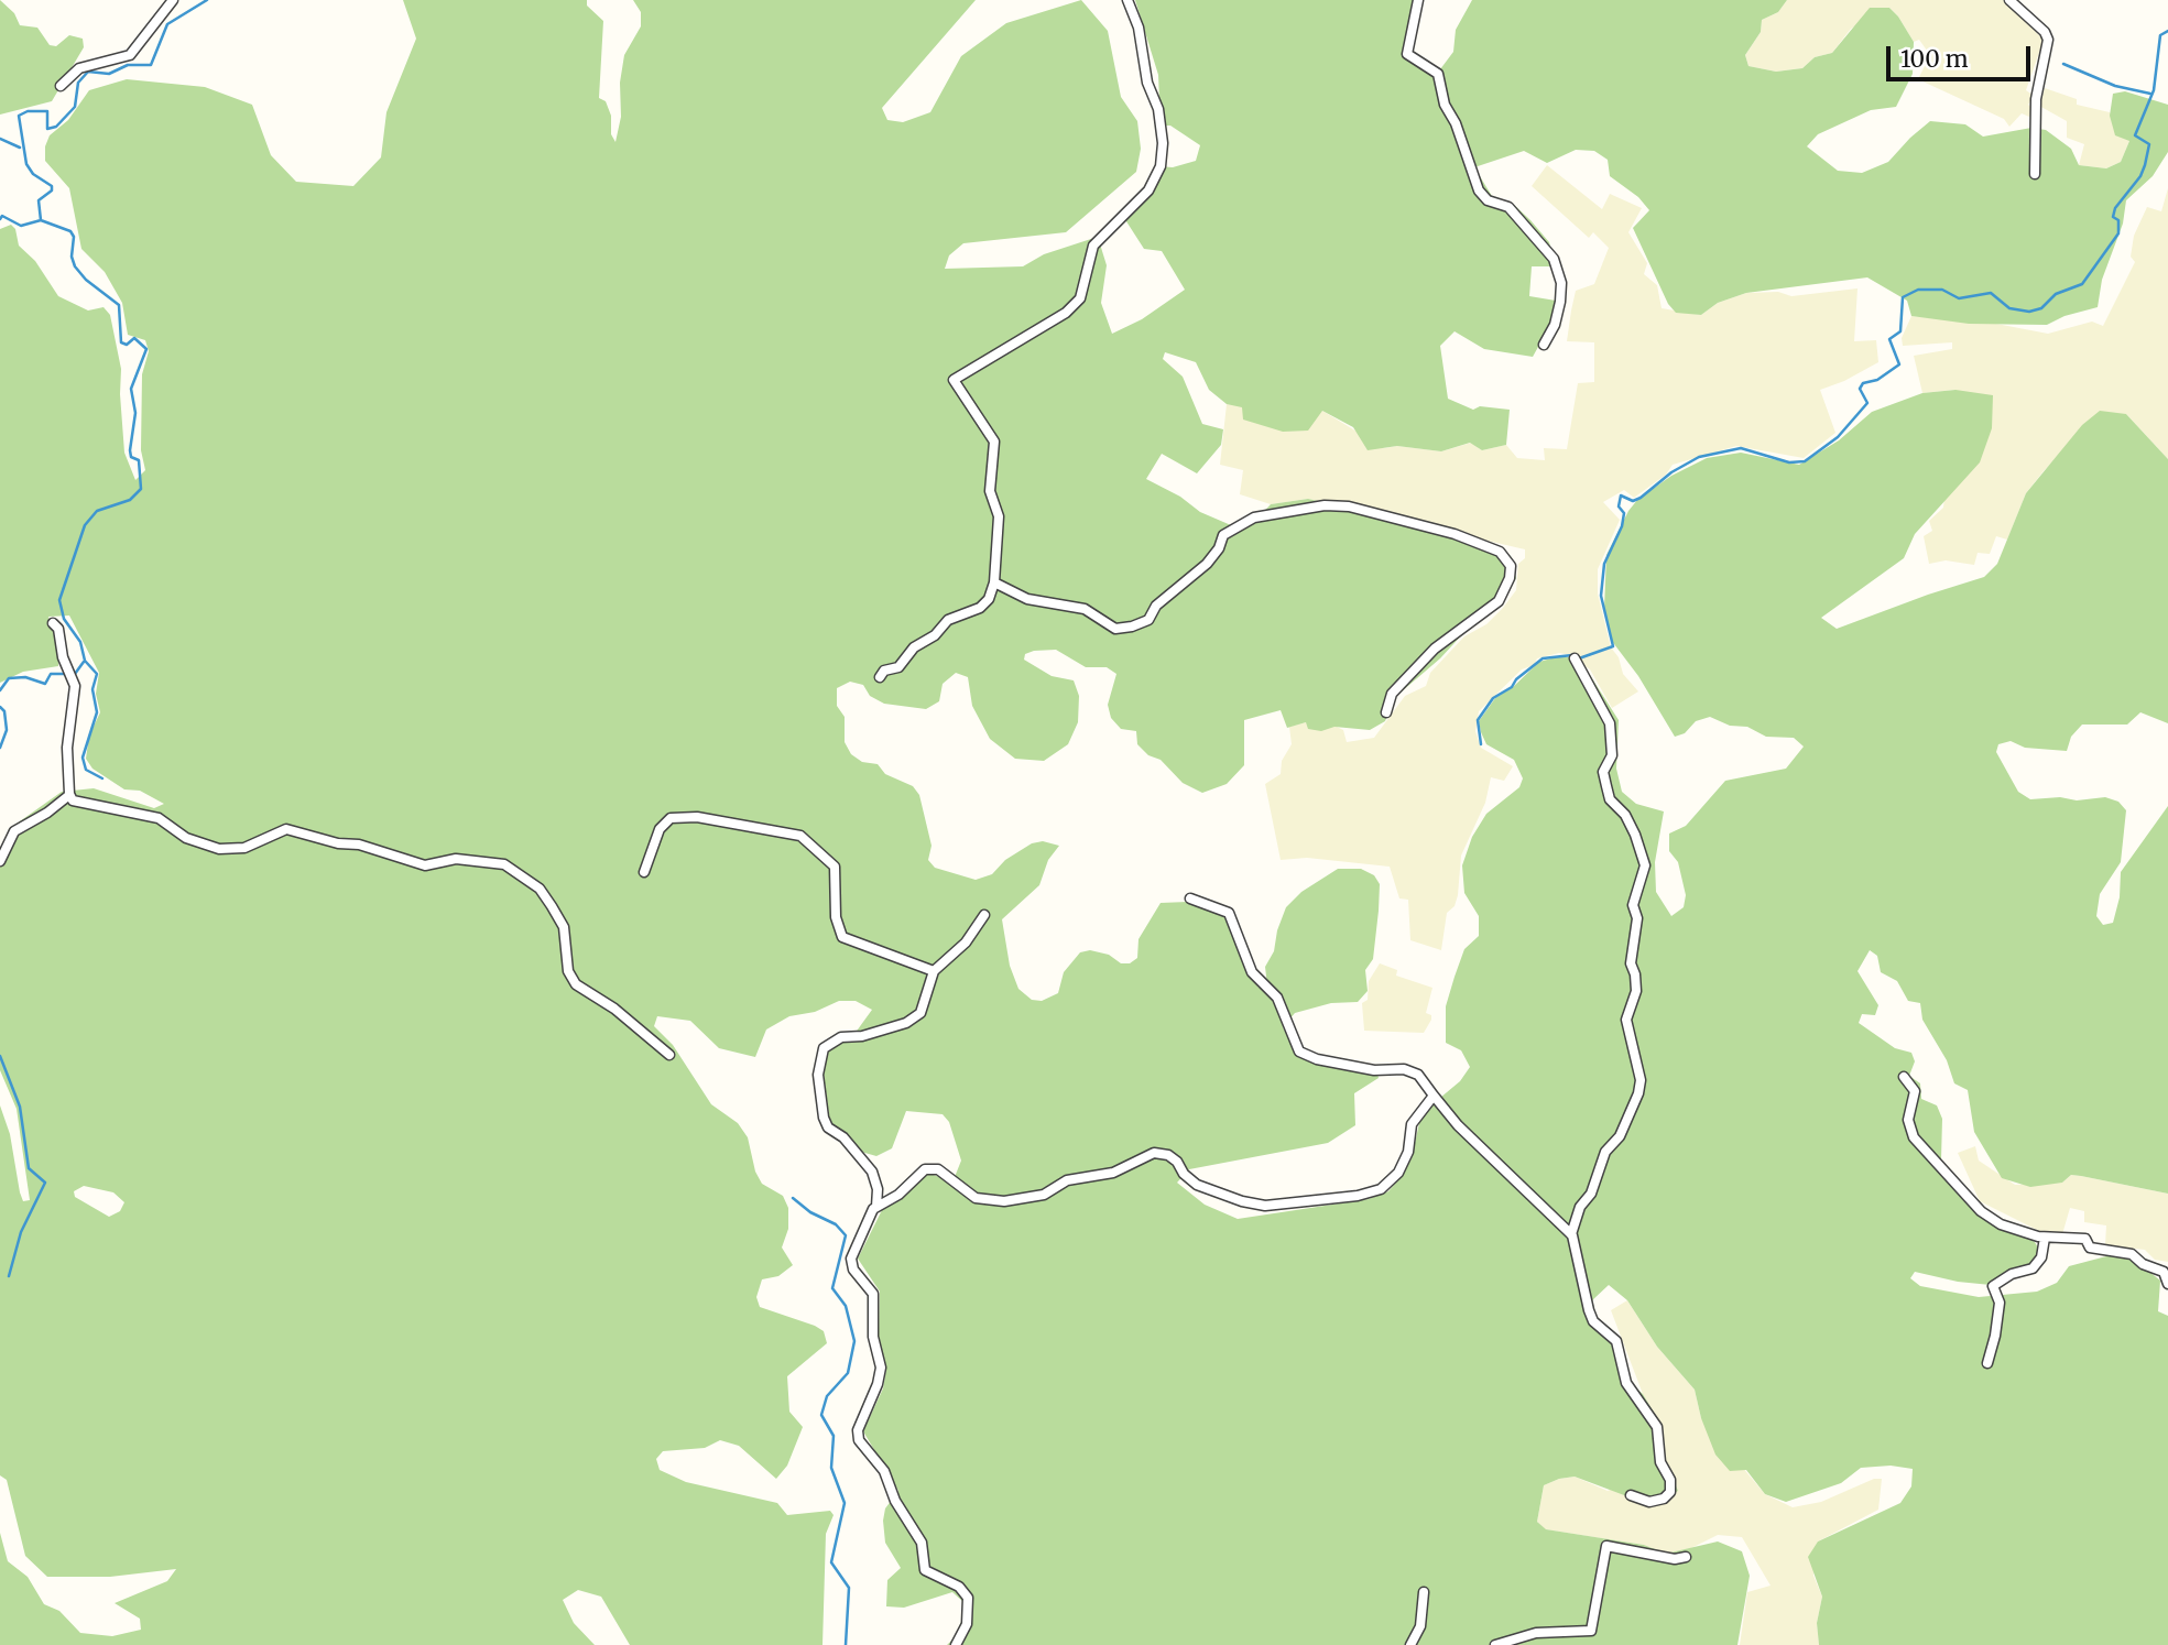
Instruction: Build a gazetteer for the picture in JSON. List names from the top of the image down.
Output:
{
  "scale_bar": "100 m"
}
